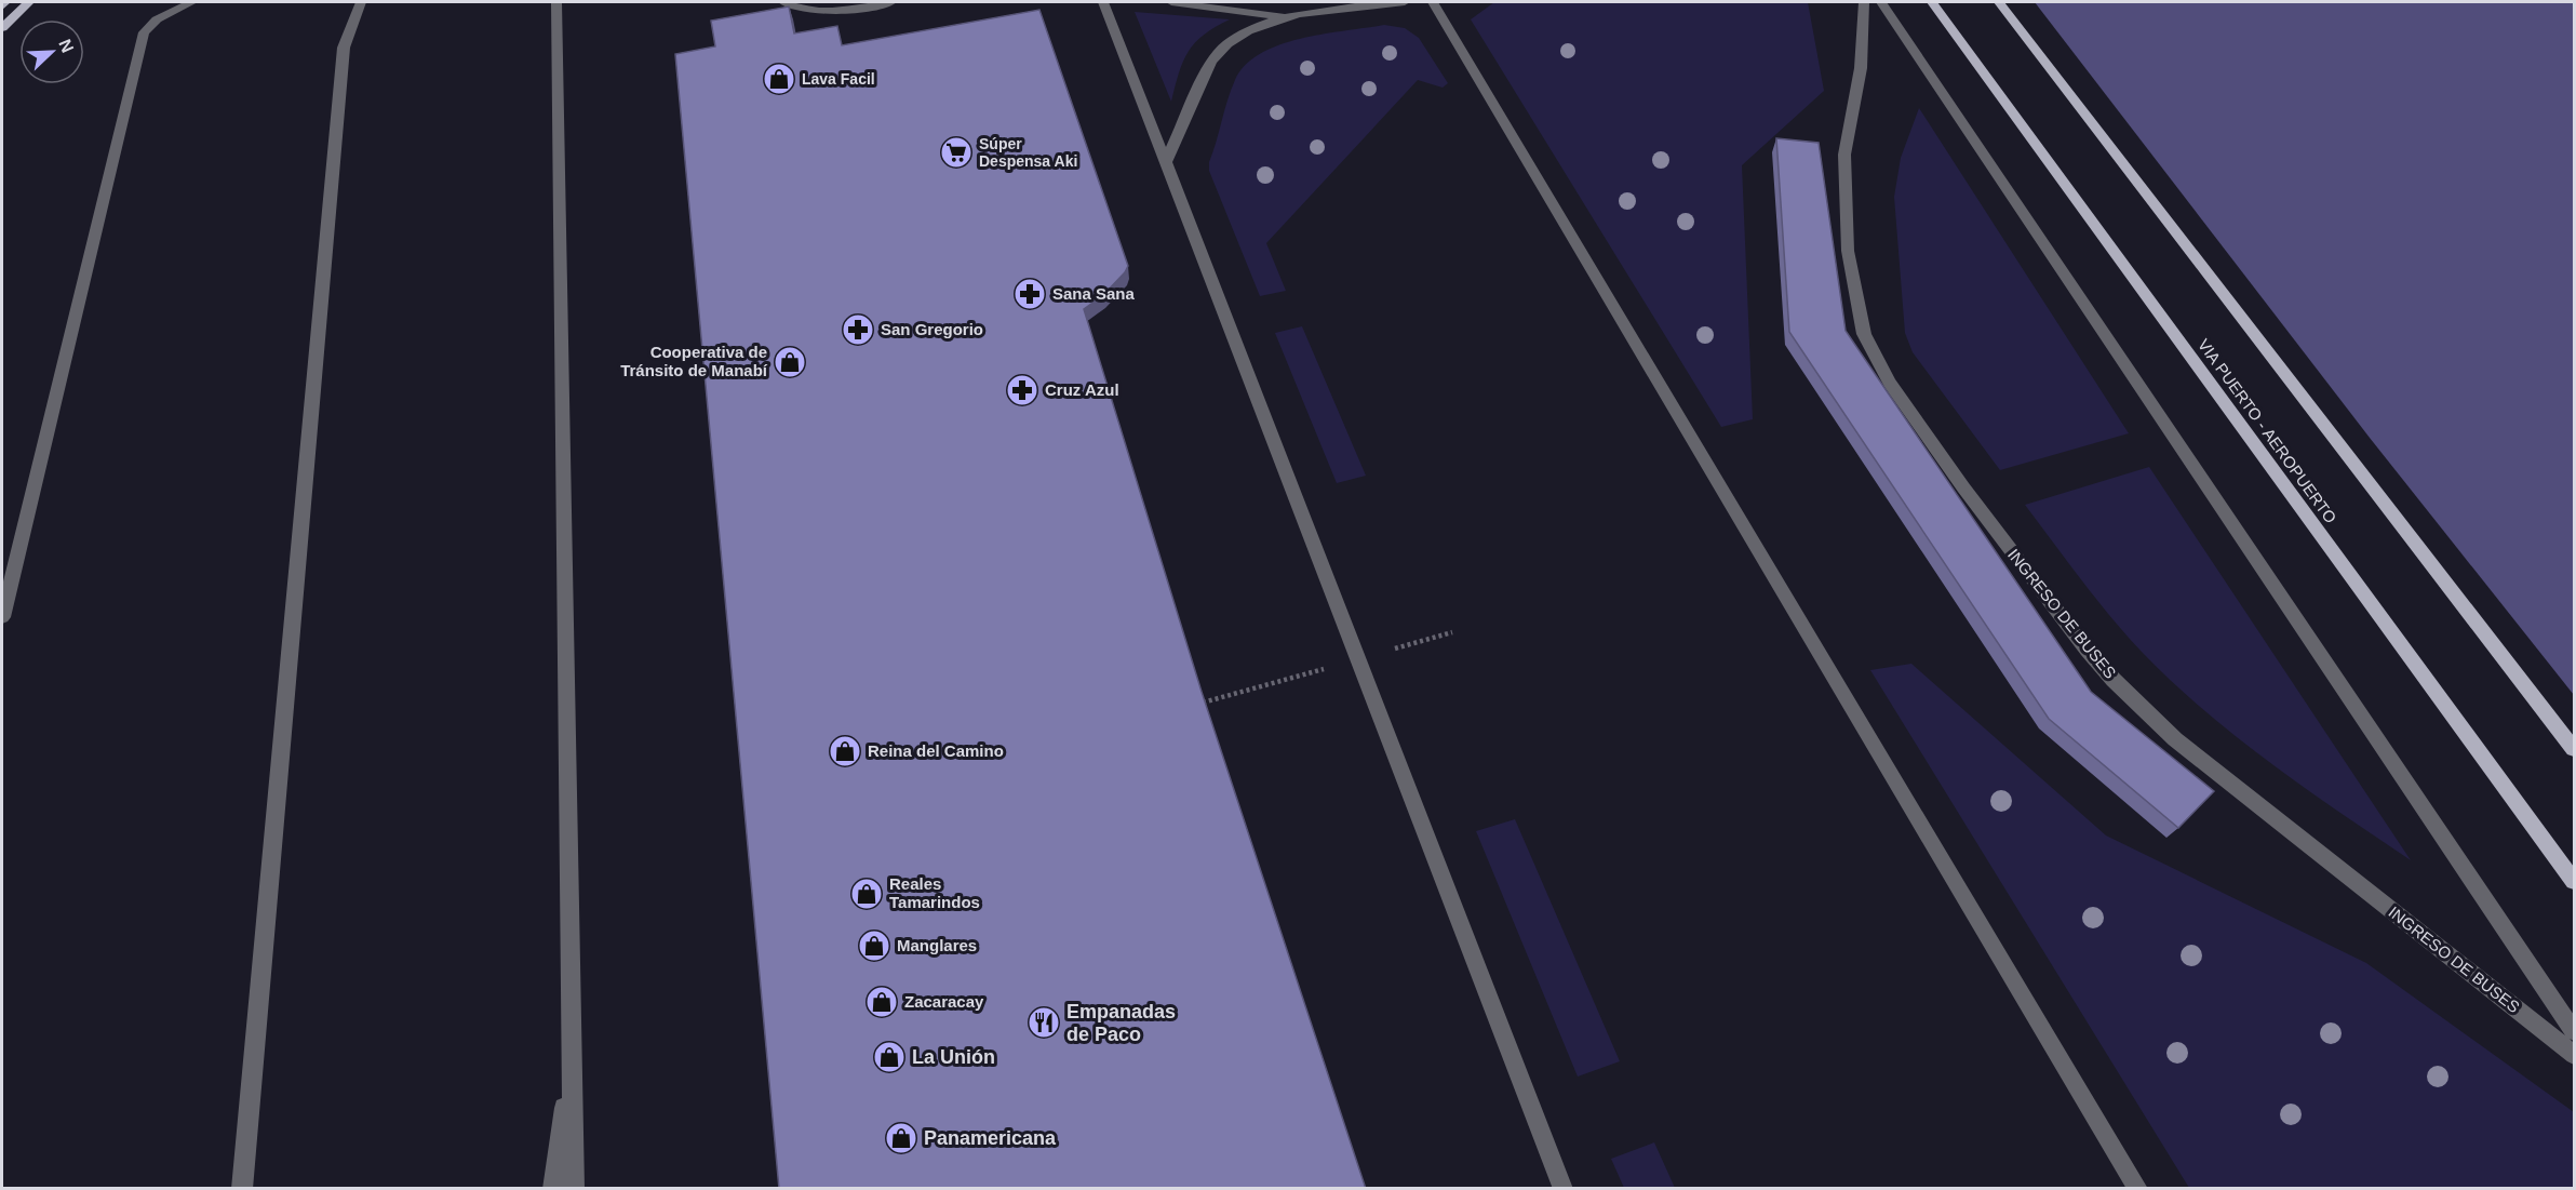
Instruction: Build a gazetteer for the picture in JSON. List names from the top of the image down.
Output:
{
  "streets": {
    "main road": ["VIA PUERTO - AEROPUERTO"],
    "lane": ["INGRESO DE BUSES"]
  },
  "places": {
    "shop": [
      "Lava Facil",
      "Cooperativa de Tránsito de Manabí",
      "Reina del Camino",
      "Reales Tamarindos",
      "Manglares",
      "Zacaracay",
      "La Unión",
      "Panamericana"
    ],
    "supermarket": ["Súper Despensa Aki"],
    "pharmacy": ["Sana Sana", "San Gregorio", "Cruz Azul"],
    "restaurant": ["Empanadas de Paco"]
  },
  "north": "top right"
}
